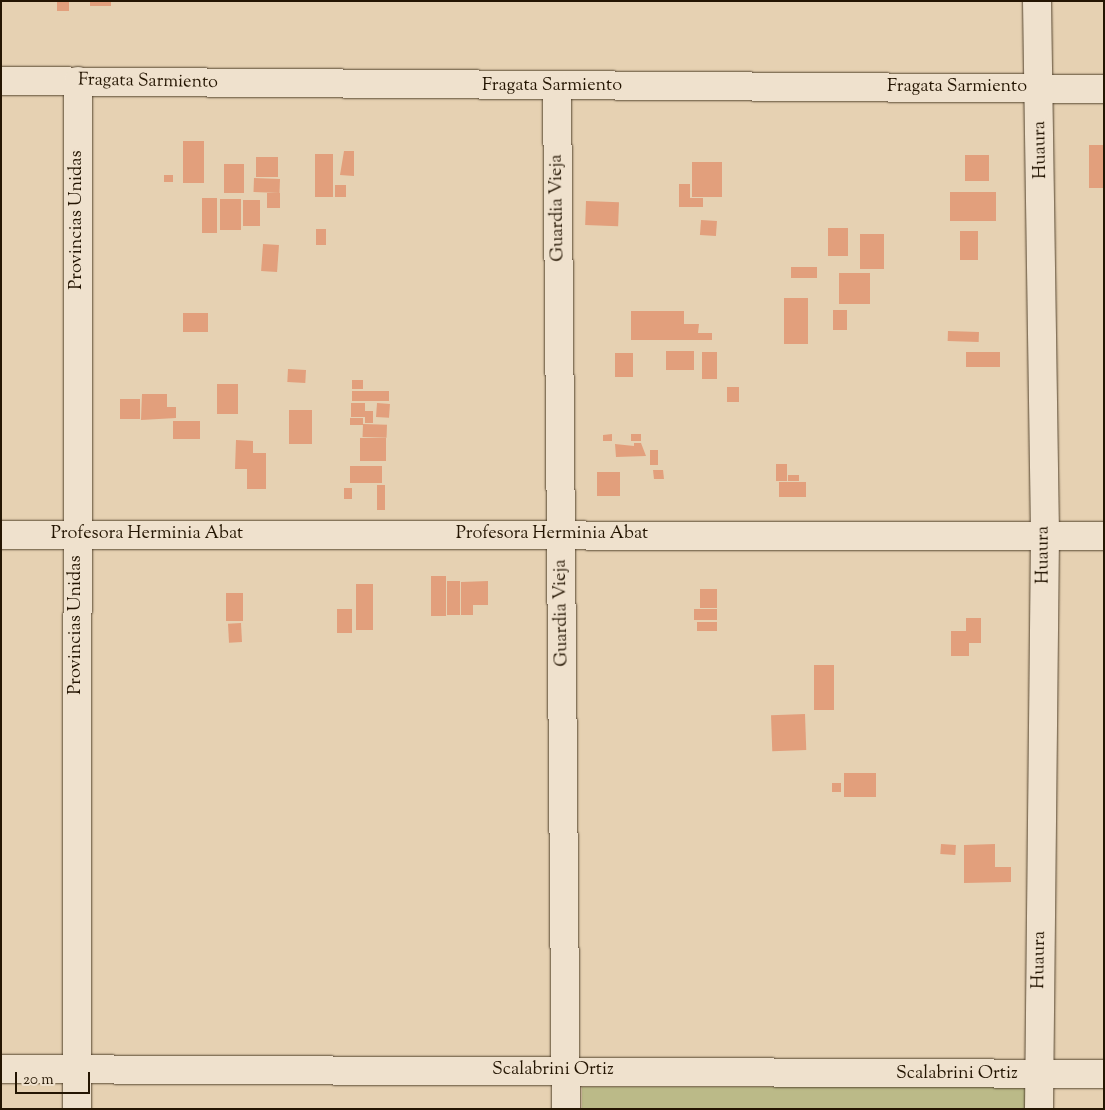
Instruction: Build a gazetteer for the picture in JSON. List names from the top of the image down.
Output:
{
  "streets": {
    "street": [
      "Fragata Sarmiento",
      "Huaura",
      "Guardia Vieja",
      "Provincias Unidas",
      "Profesora Herminia Abat",
      "Scalabrini Ortiz"
    ]
  },
  "crossings": [
    ["Fragata Sarmiento", "Huaura"],
    ["Fragata Sarmiento", "Guardia Vieja"],
    ["Fragata Sarmiento", "Provincias Unidas"],
    ["Huaura", "Profesora Herminia Abat"],
    ["Huaura", "Scalabrini Ortiz"],
    ["Guardia Vieja", "Profesora Herminia Abat"],
    ["Guardia Vieja", "Scalabrini Ortiz"],
    ["Provincias Unidas", "Profesora Herminia Abat"],
    ["Provincias Unidas", "Scalabrini Ortiz"]
  ],
  "scale_bar": "20 m"
}
